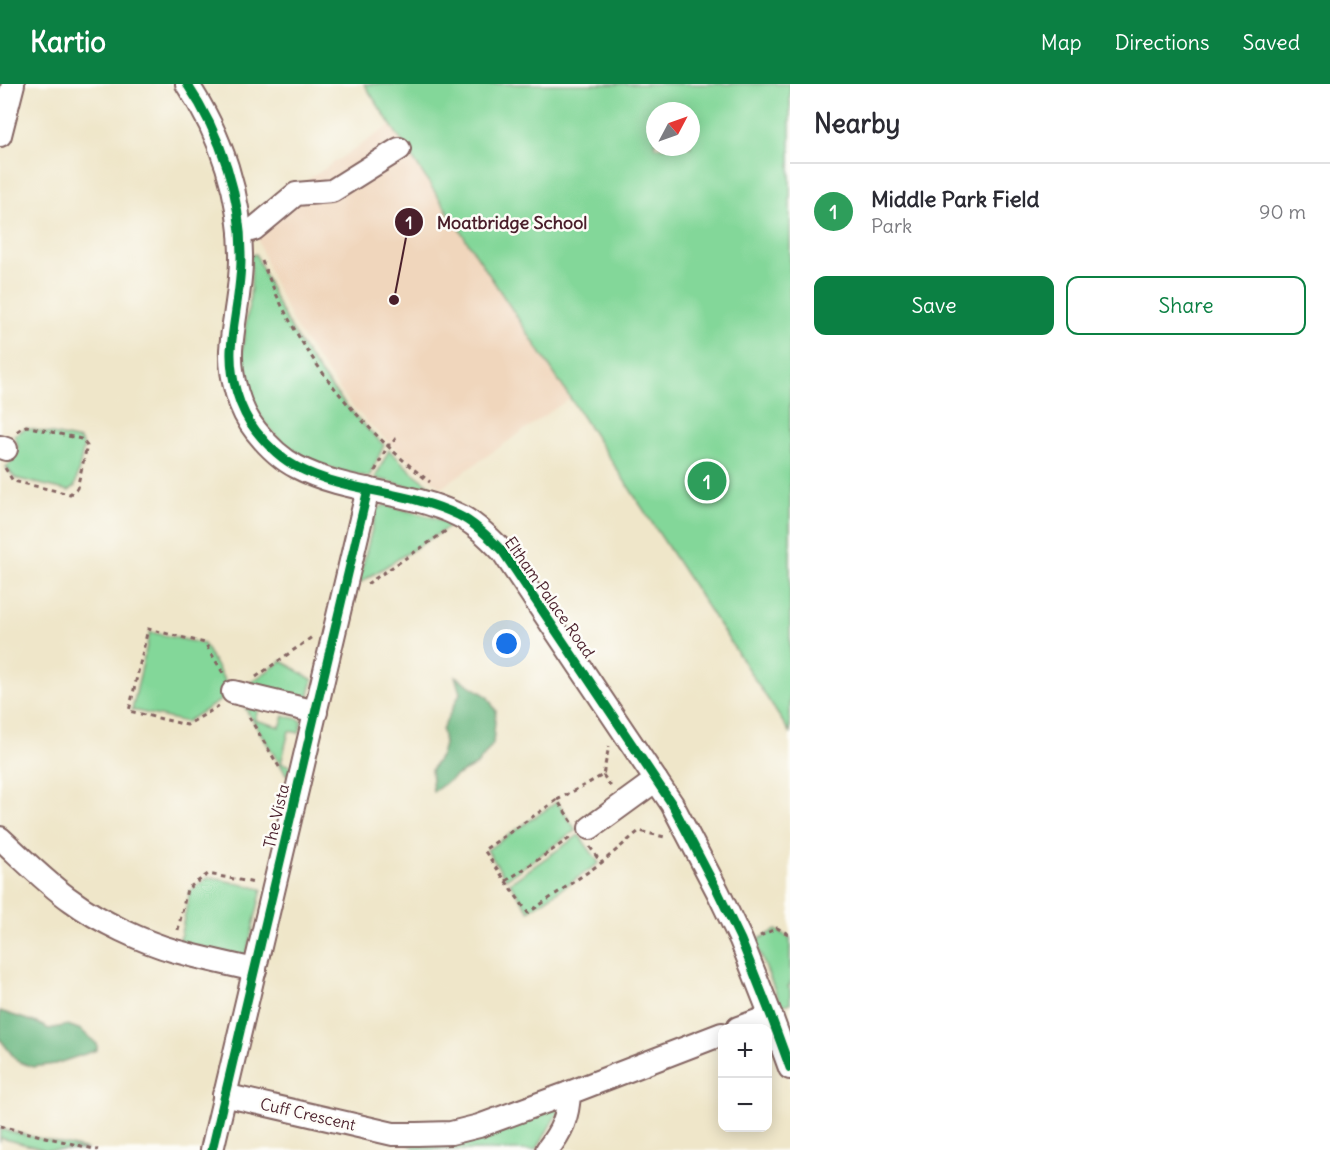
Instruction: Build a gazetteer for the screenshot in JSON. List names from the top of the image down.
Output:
{
  "streets": {
    "street": ["Eltham Palace Road", "The Vista", "Cuff Crescent"]
  },
  "crossings": [
    ["Eltham Palace Road", "The Vista"],
    ["The Vista", "Cuff Crescent"]
  ],
  "places": ["Moatbridge School"],
  "north": "top right",
  "page": {
    "header": "Kartio",
    "nav": ["Map", "Directions", "Saved"],
    "heading": "Nearby",
    "list": [
      {
        "mark": "1",
        "name": "Middle Park Field",
        "note": "Park",
        "value": "90 m"
      }
    ],
    "buttons": ["Save", "Share"],
    "pins": "1",
    "map_buttons": ["+", "−"]
  }
}
